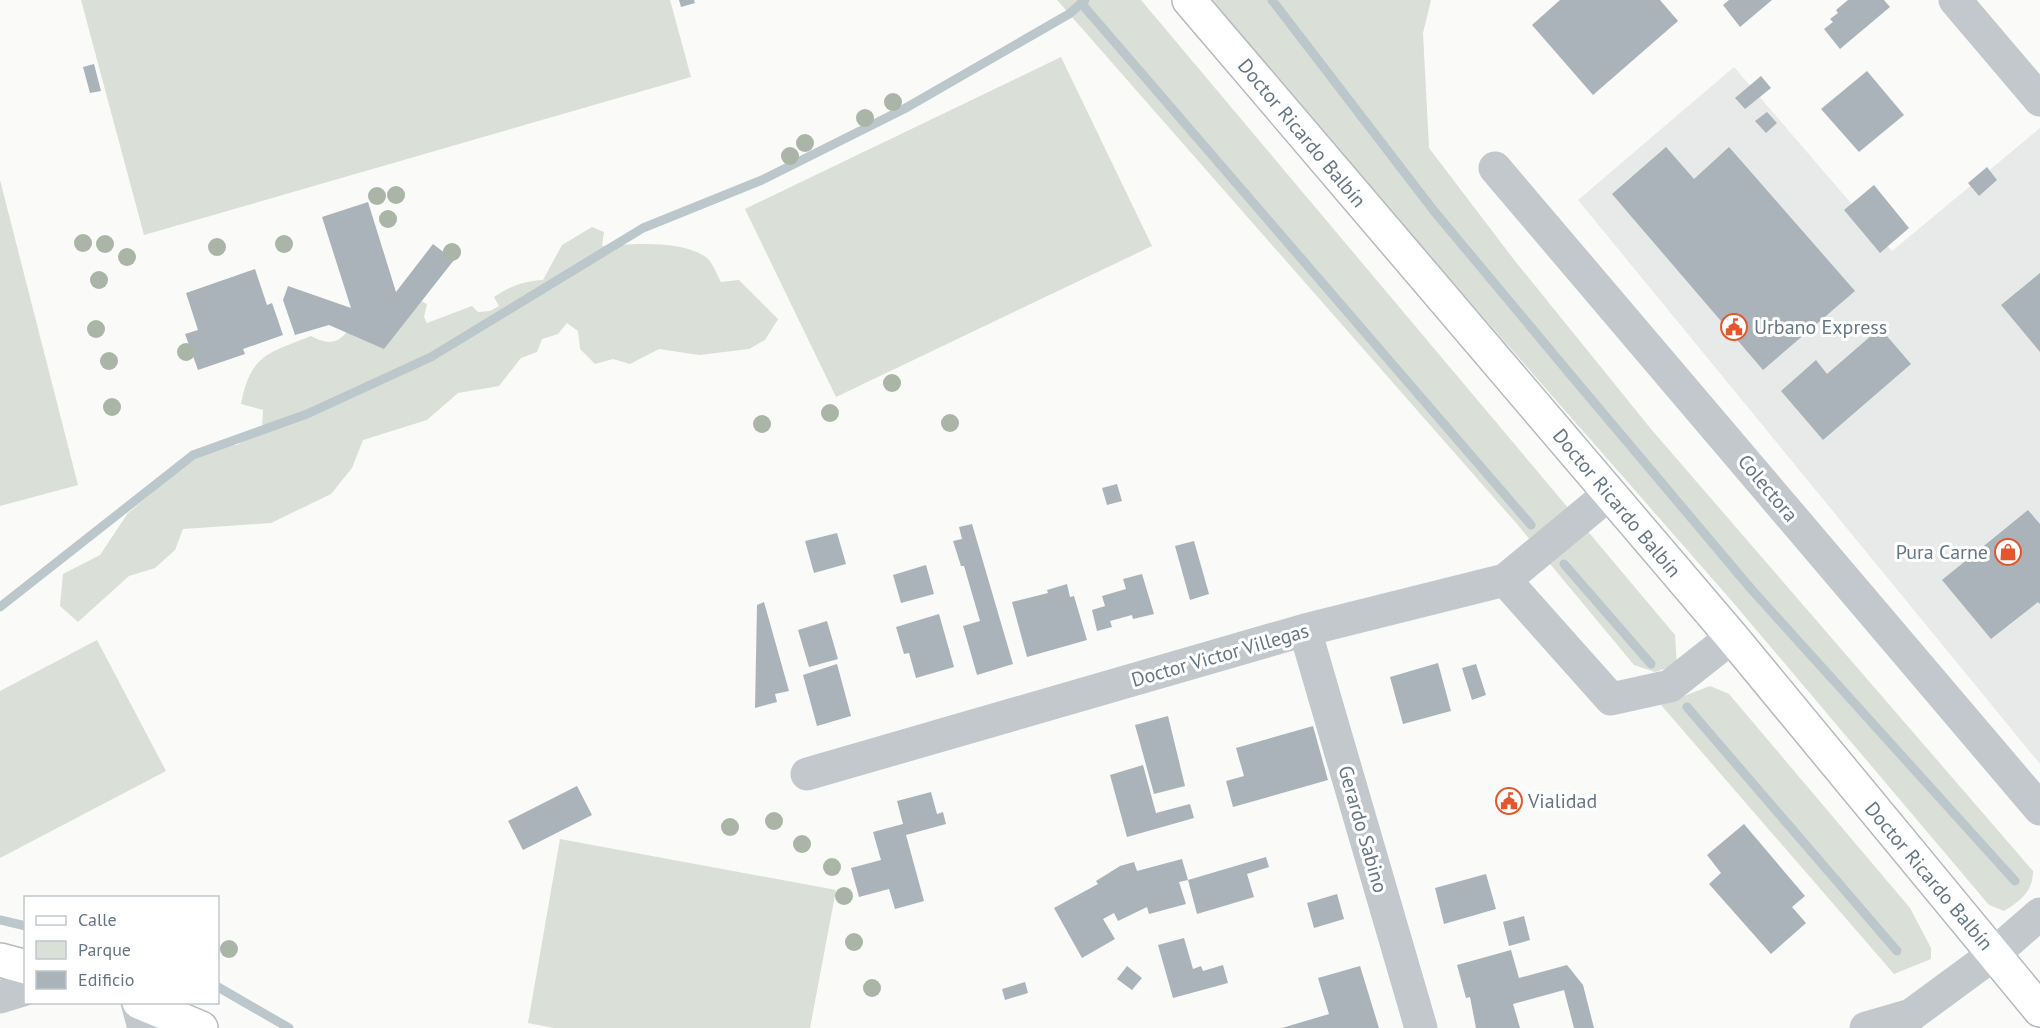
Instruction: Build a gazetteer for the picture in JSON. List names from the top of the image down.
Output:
{
  "streets": {
    "main road": ["Doctor Ricardo Balbín"],
    "street": ["Colectora", "Doctor Victor Villegas", "Gerardo Sabino"]
  },
  "crossings": [
    ["Doctor Ricardo Balbín", "Doctor Victor Villegas"],
    ["Doctor Victor Villegas", "Gerardo Sabino"]
  ],
  "places": {
    "public building": ["Urbano Express", "Vialidad"],
    "shop": ["Pura Carne"]
  },
  "legend": ["Calle", "Parque", "Edificio"]
}
